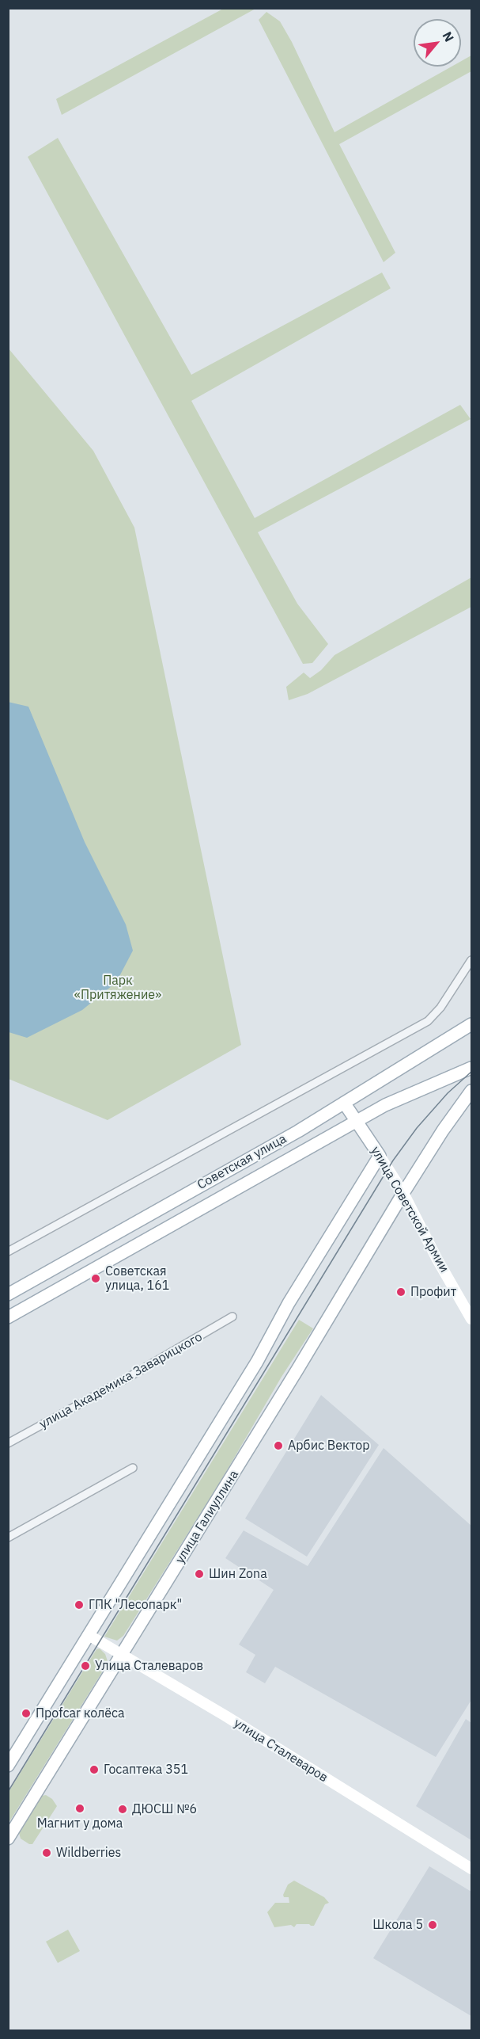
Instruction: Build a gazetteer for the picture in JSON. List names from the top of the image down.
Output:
{
  "streets": {
    "main road": [
      "Советская улица",
      "улица Советской Армии",
      "улица Галиуллина",
      "улица Сталеваров"
    ],
    "street": ["улица Академика Заварицкого"]
  },
  "crossings": [
    ["Советская улица", "улица Советской Армии"],
    ["улица Советской Армии", "улица Галиуллина"],
    ["улица Галиуллина", "улица Сталеваров"]
  ],
  "parks": ["Парк «Притяжение»"],
  "places": [
    "Советская улица, 161",
    "Профит",
    "Арбис Вектор",
    "Шин Zona",
    "ГПК \"Лесопарк\"",
    "Улица Сталеваров",
    "Проfcar колёса",
    "Госаптека 351",
    "Магнит у дома",
    "ДЮСШ №6",
    "Wildberries",
    "Школа 5"
  ],
  "north": "top right"
}
